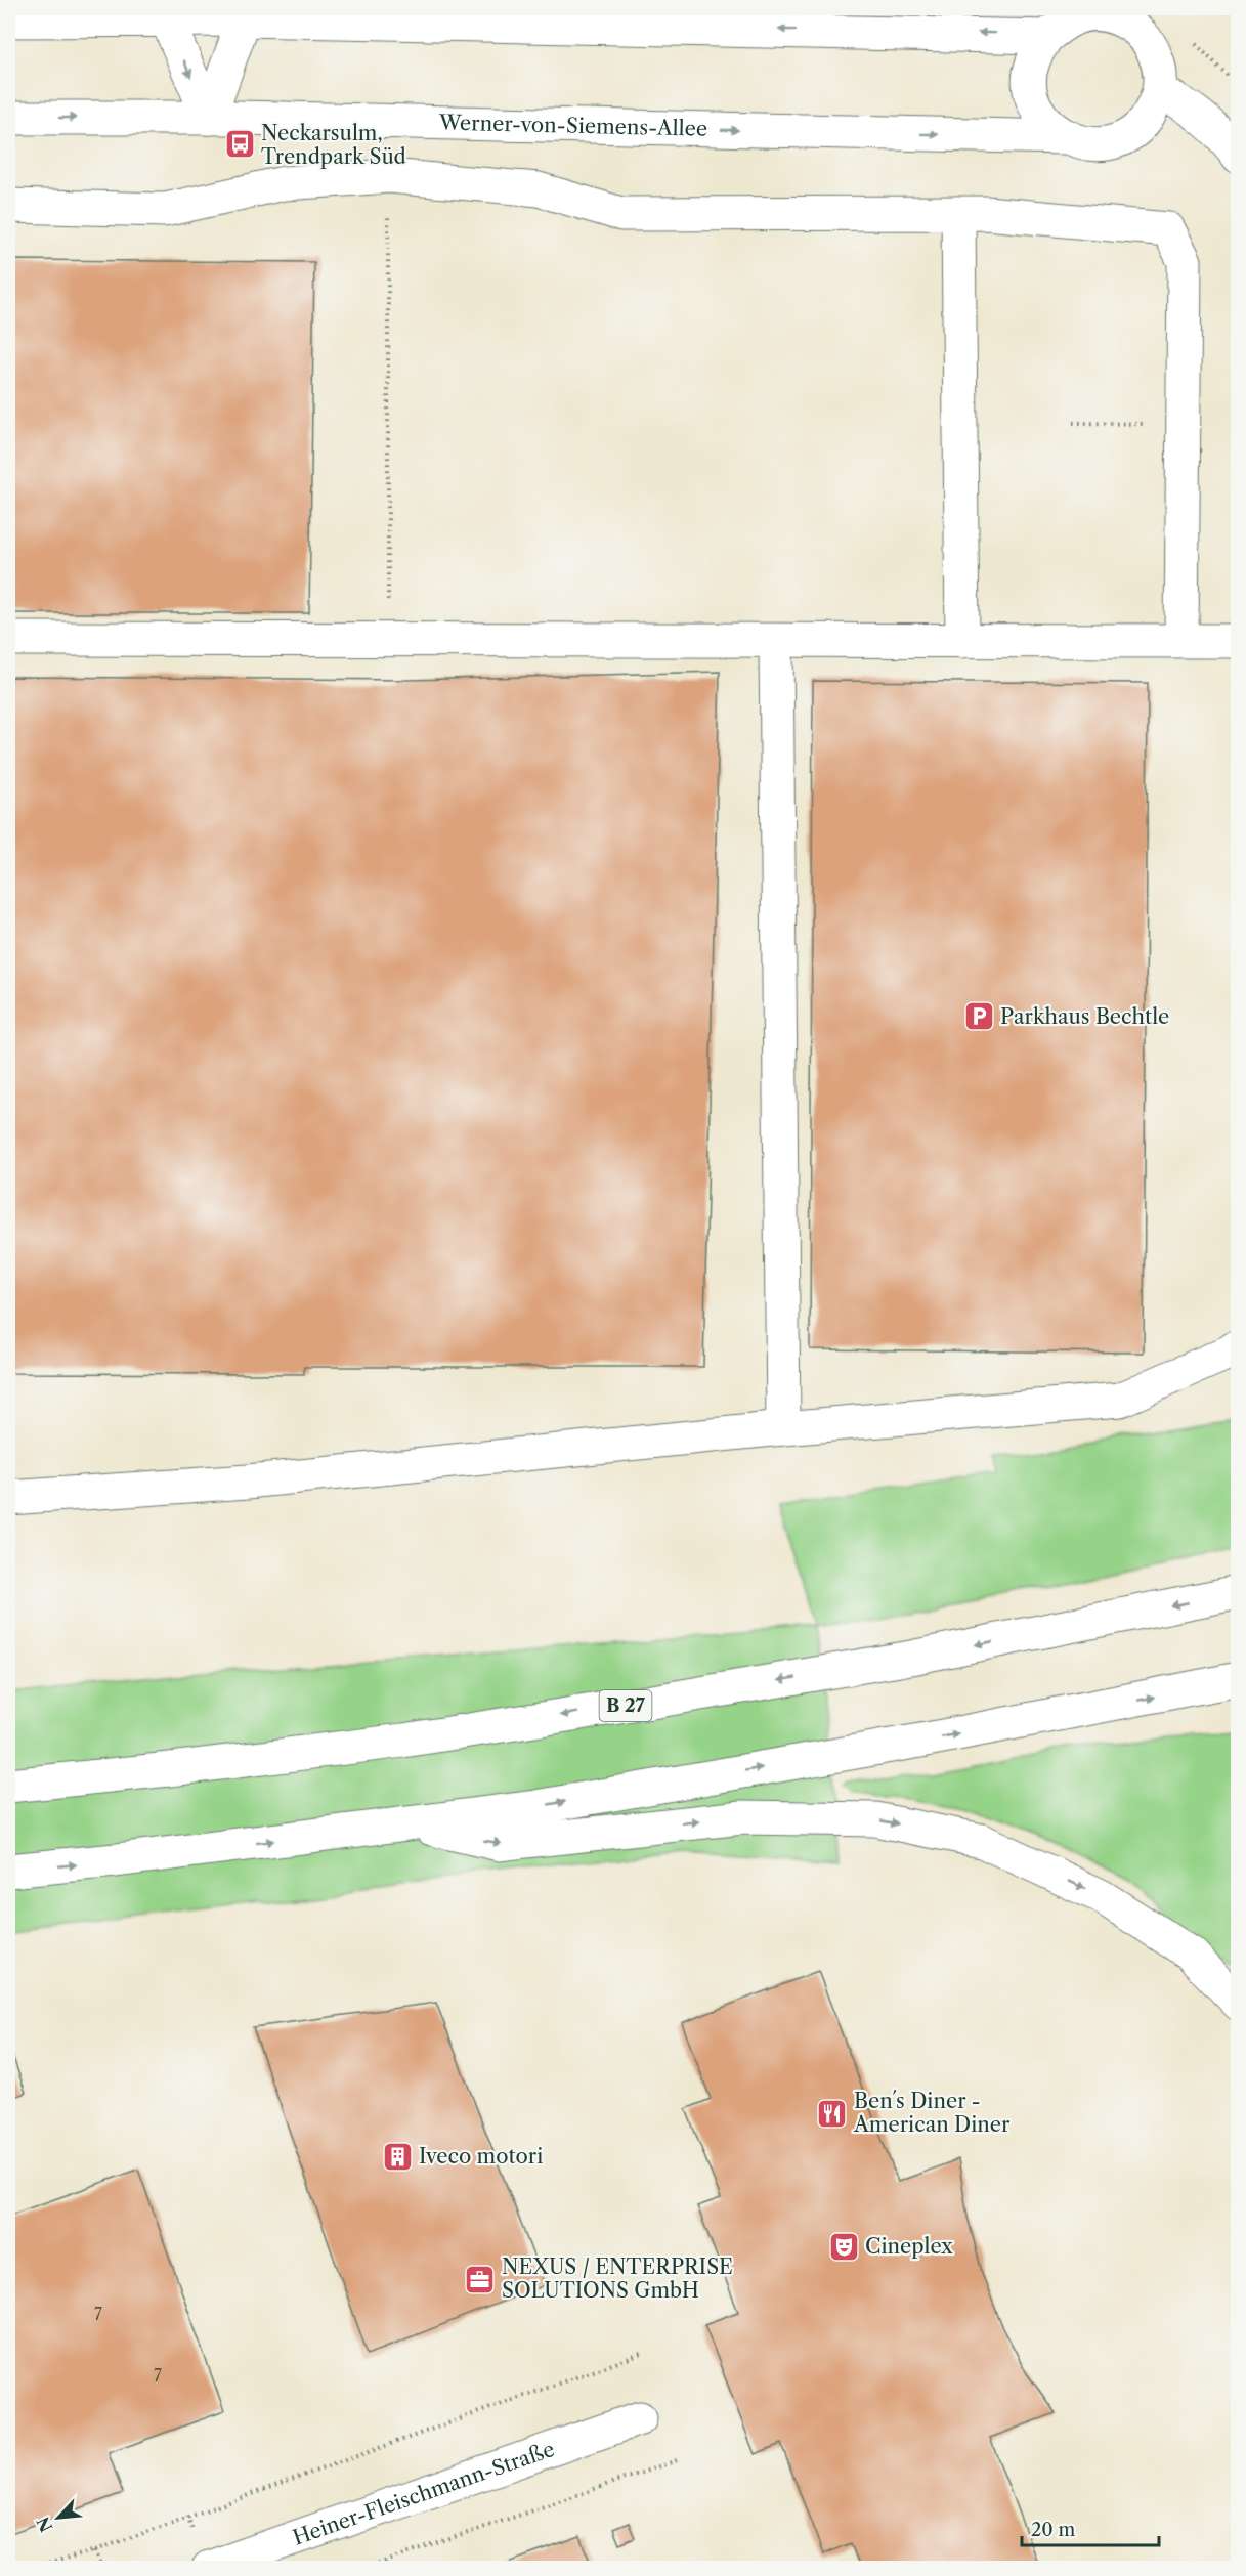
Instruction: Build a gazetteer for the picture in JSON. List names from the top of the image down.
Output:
{
  "streets": {
    "main road": ["Werner-von-Siemens-Allee", "B 27", "Heiner-Fleischmann-Straße"]
  },
  "places": {
    "bus stop": ["Neckarsulm, Trendpark Süd"],
    "parking": ["Parkhaus Bechtle"],
    "restaurant": ["Ben´s Diner - American Diner"],
    "building": ["Iveco motori"],
    "theatre": ["Cineplex"],
    "office": ["NEXUS / ENTERPRISE SOLUTIONS GmbH"]
  },
  "house_numbers": ["7", "7"],
  "scale_bar": "20 m",
  "north": "bottom left"
}
